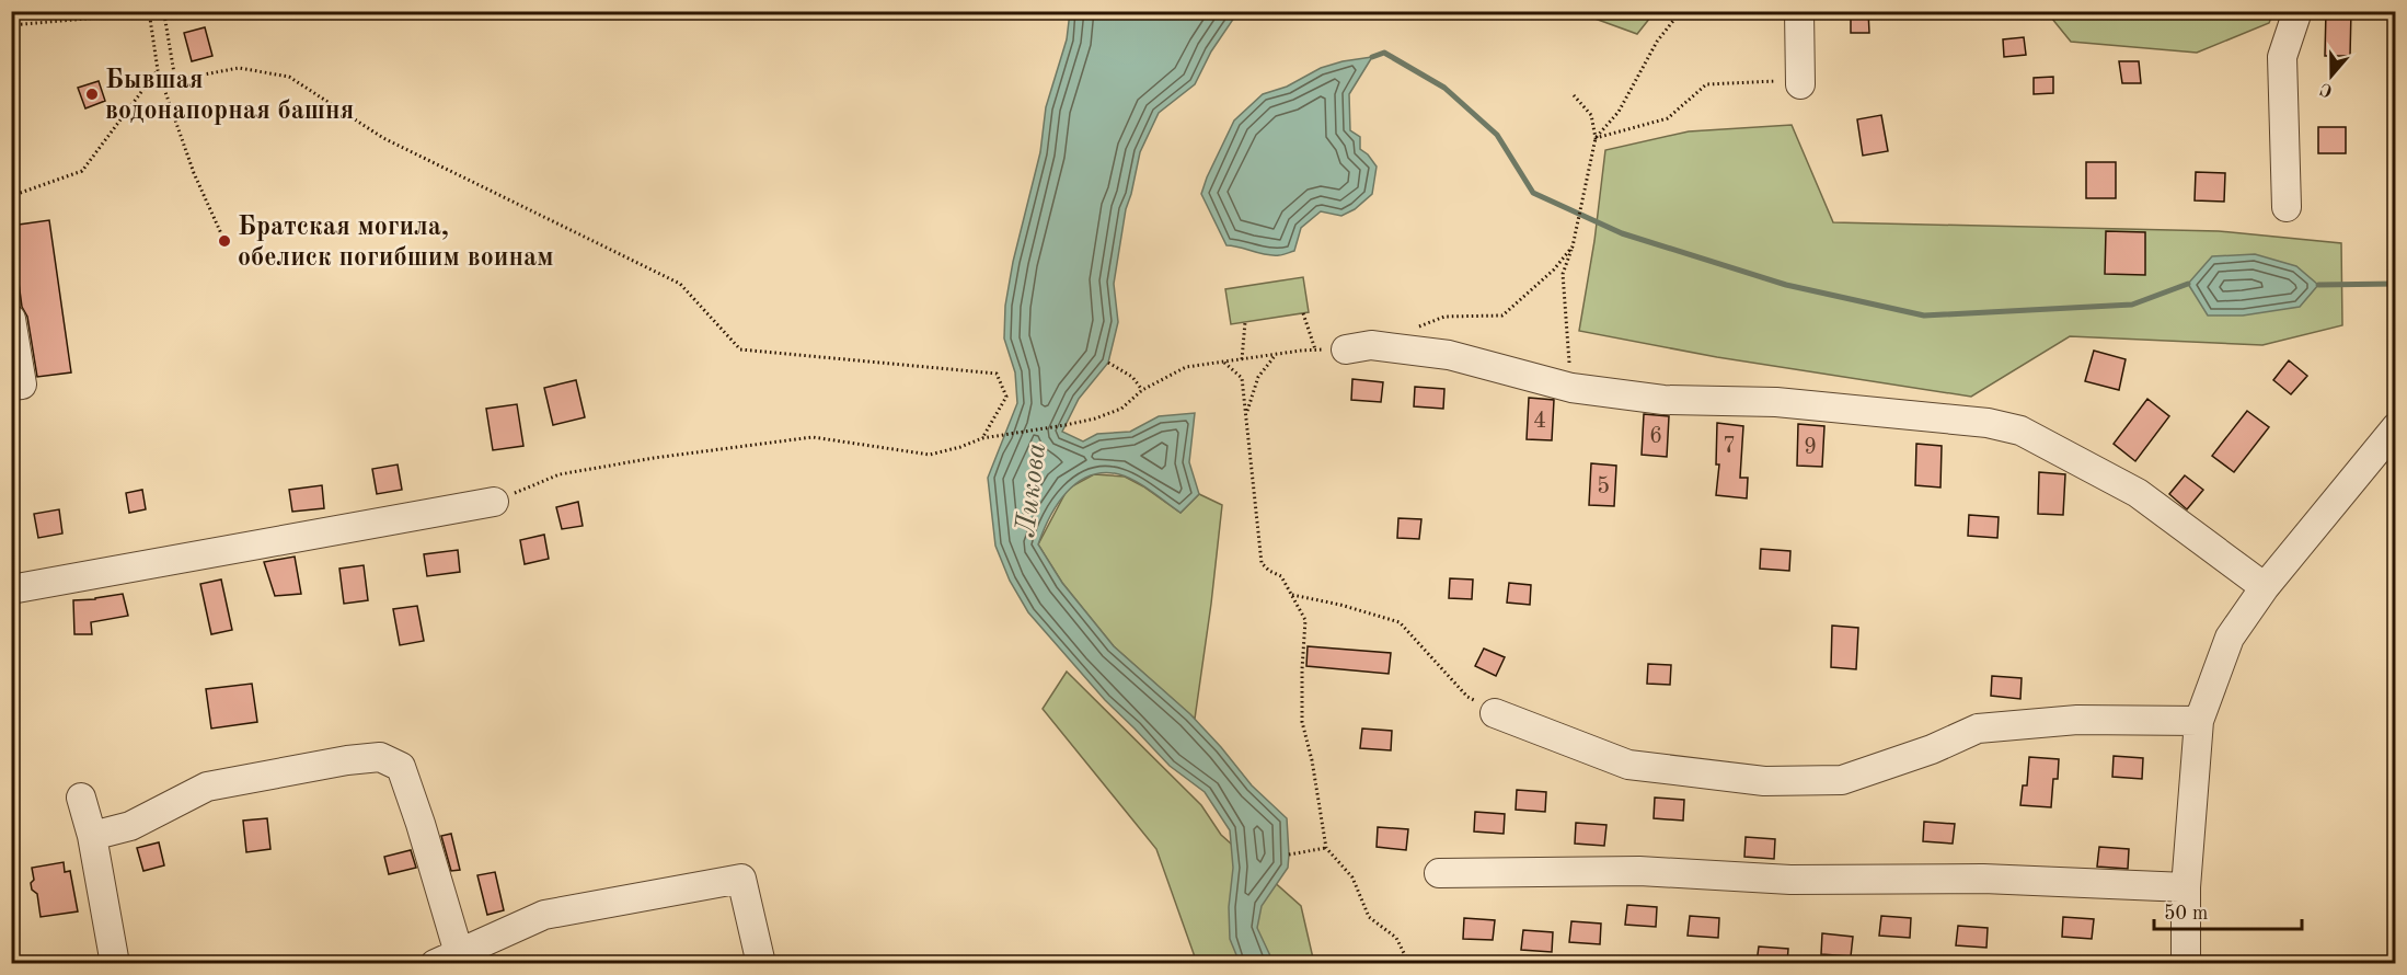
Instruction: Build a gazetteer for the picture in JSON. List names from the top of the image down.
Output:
{
  "water": ["Ликова"],
  "places": ["Бывшая водонапорная башня", "Братская могила, обелиск погибшим воинам"],
  "house_numbers": [
    "4",
    "6",
    "7",
    "9",
    "5"
  ],
  "scale_bar": "50 m",
  "north": "bottom"
}
